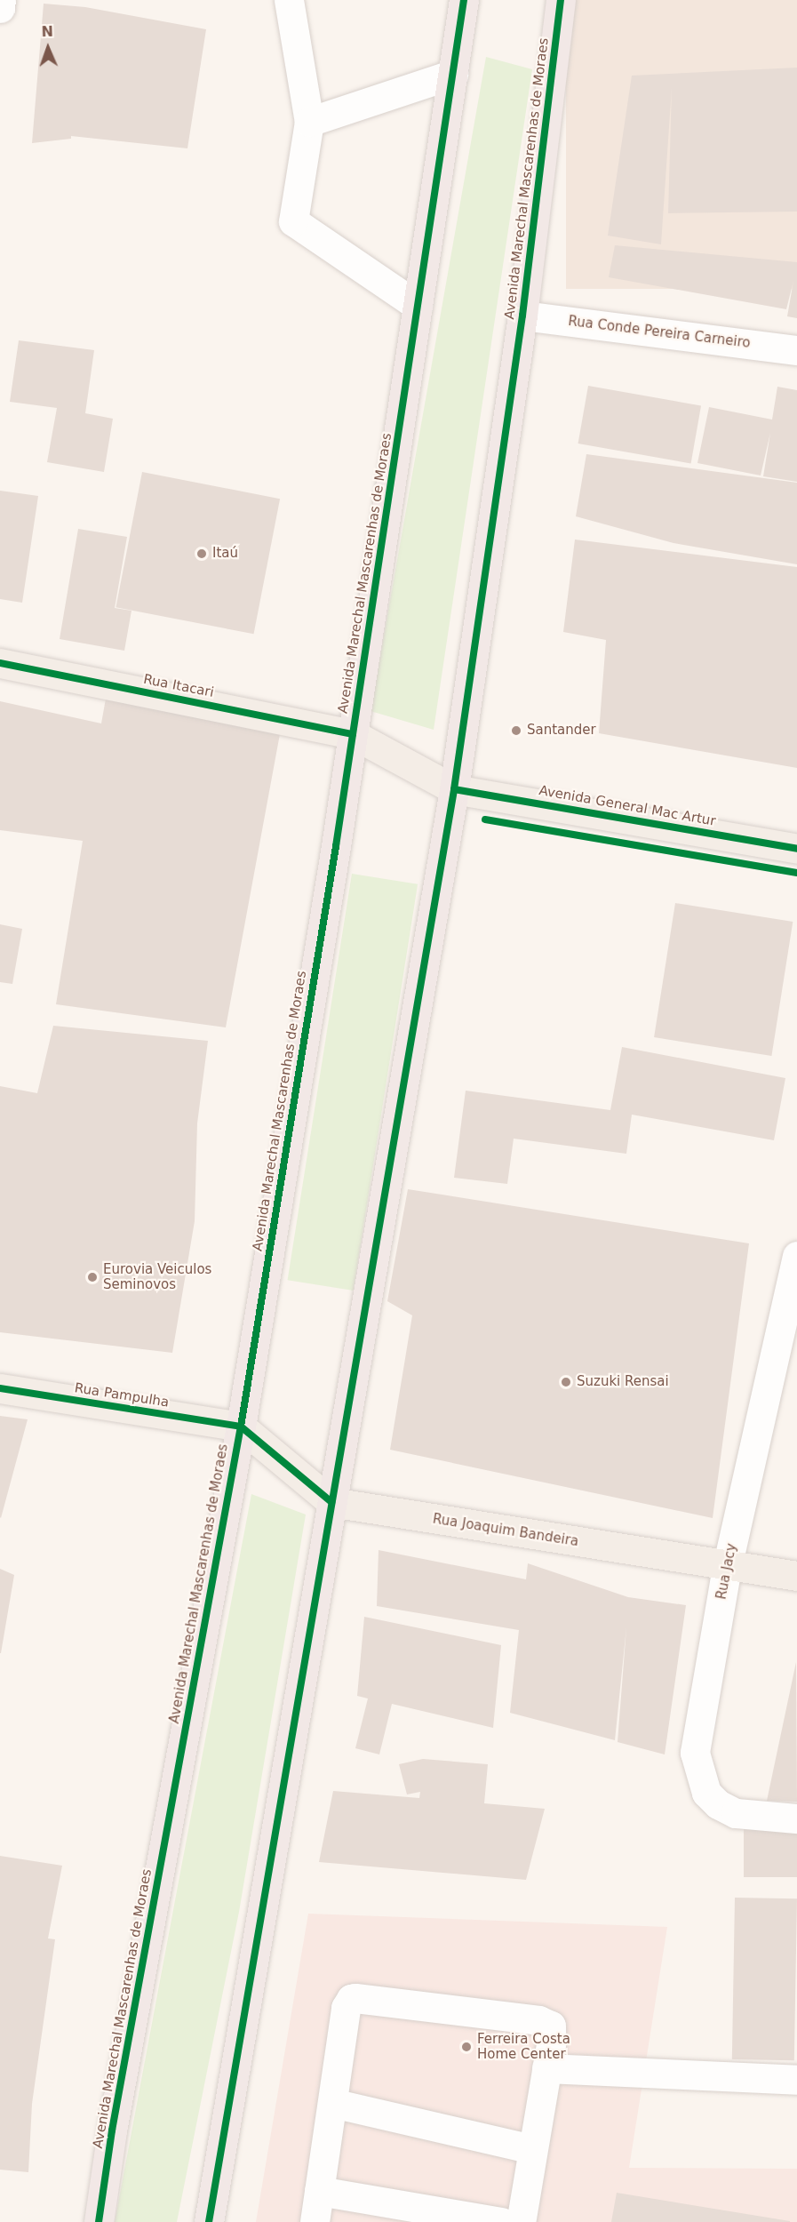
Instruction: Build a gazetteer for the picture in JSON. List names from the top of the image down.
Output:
{
  "streets": {
    "highway": ["Avenida Marechal Mascarenhas de Moraes"],
    "main road": [
      "Rua Itacari",
      "Avenida General Mac Artur",
      "Rua Pampulha",
      "Rua Joaquim Bandeira"
    ],
    "street": ["Rua Conde Pereira Carneiro", "Rua Jacy"]
  },
  "crossings": [
    ["Avenida Marechal Mascarenhas de Moraes", "Rua Conde Pereira Carneiro"],
    ["Avenida Marechal Mascarenhas de Moraes", "Rua Itacari"],
    ["Avenida Marechal Mascarenhas de Moraes", "Avenida General Mac Artur"],
    ["Avenida Marechal Mascarenhas de Moraes", "Rua Pampulha"],
    ["Avenida Marechal Mascarenhas de Moraes", "Rua Joaquim Bandeira"],
    ["Rua Itacari", "Avenida General Mac Artur"],
    ["Rua Joaquim Bandeira", "Rua Jacy"]
  ],
  "places": [
    "Itaú",
    "Santander",
    "Eurovia Veiculos Seminovos",
    "Suzuki Rensai",
    "Ferreira Costa Home Center"
  ],
  "north": "top"
}
